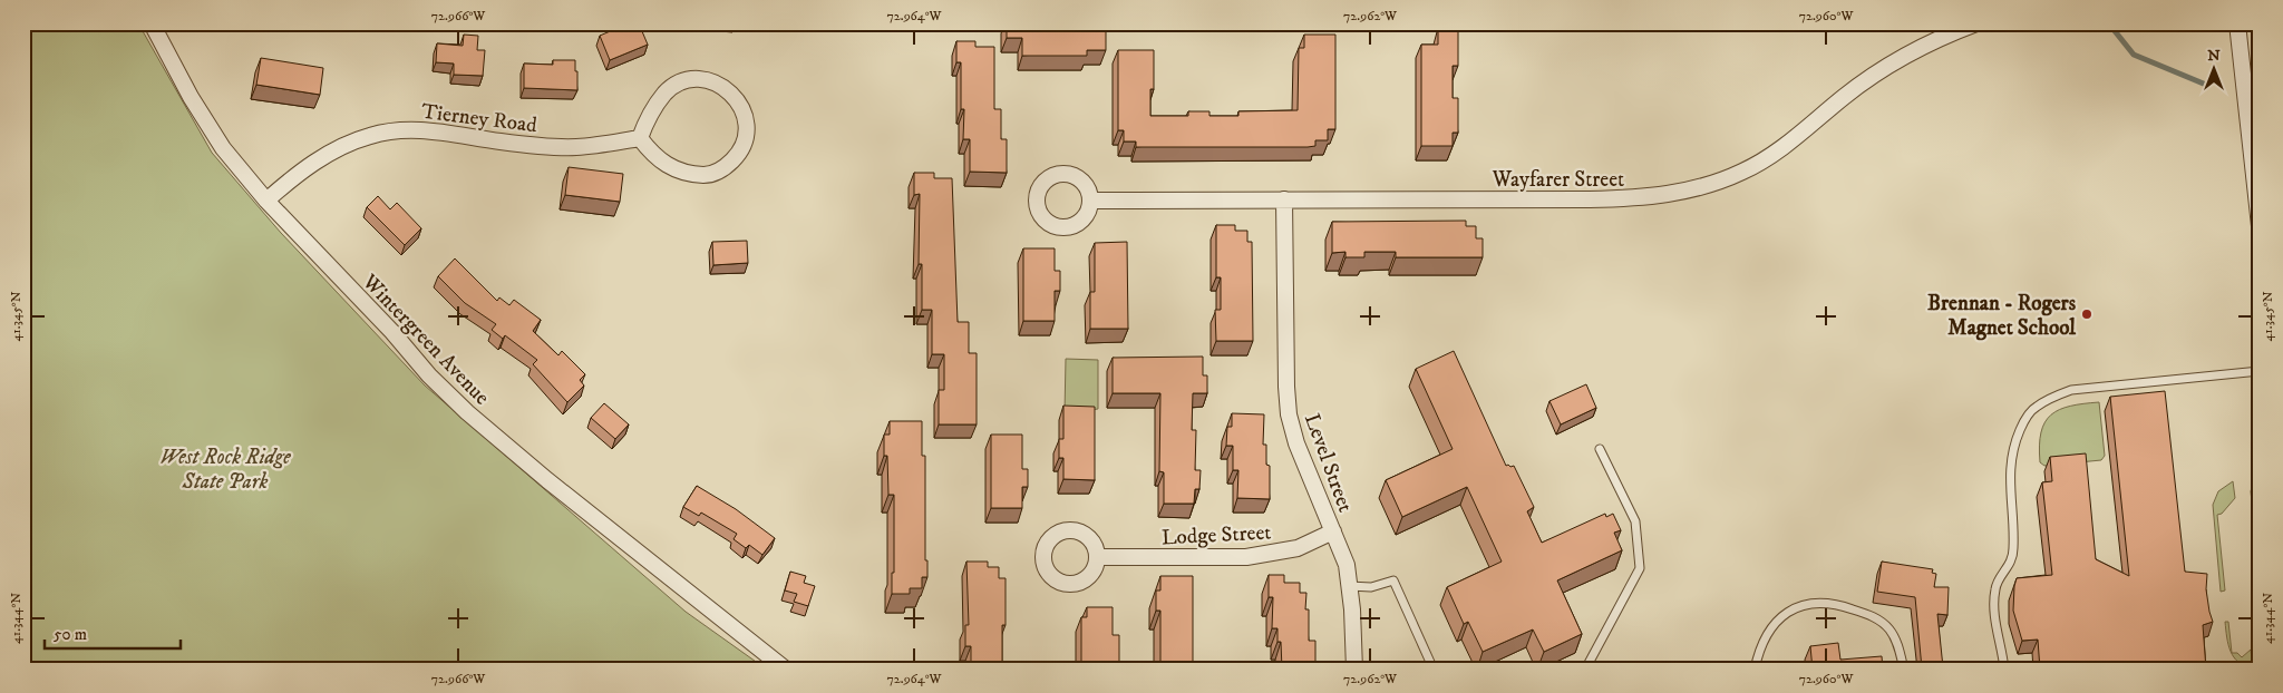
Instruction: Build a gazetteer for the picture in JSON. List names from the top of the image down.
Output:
{
  "streets": {
    "street": [
      "Tierney Road",
      "Wayfarer Street",
      "Wintergreen Avenue",
      "Level Street",
      "Lodge Street"
    ]
  },
  "crossings": [
    ["Tierney Road", "Wintergreen Avenue"],
    ["Wayfarer Street", "Level Street"],
    ["Level Street", "Lodge Street"]
  ],
  "parks": ["West Rock Ridge State Park"],
  "places": ["Brennan - Rogers Magnet School"],
  "scale_bar": "50 m",
  "north": "top",
  "coordinates": [
    "72.966°W",
    "72.964°W",
    "72.962°W",
    "72.960°W",
    "41.345°N",
    "41.344°N"
  ]
}
